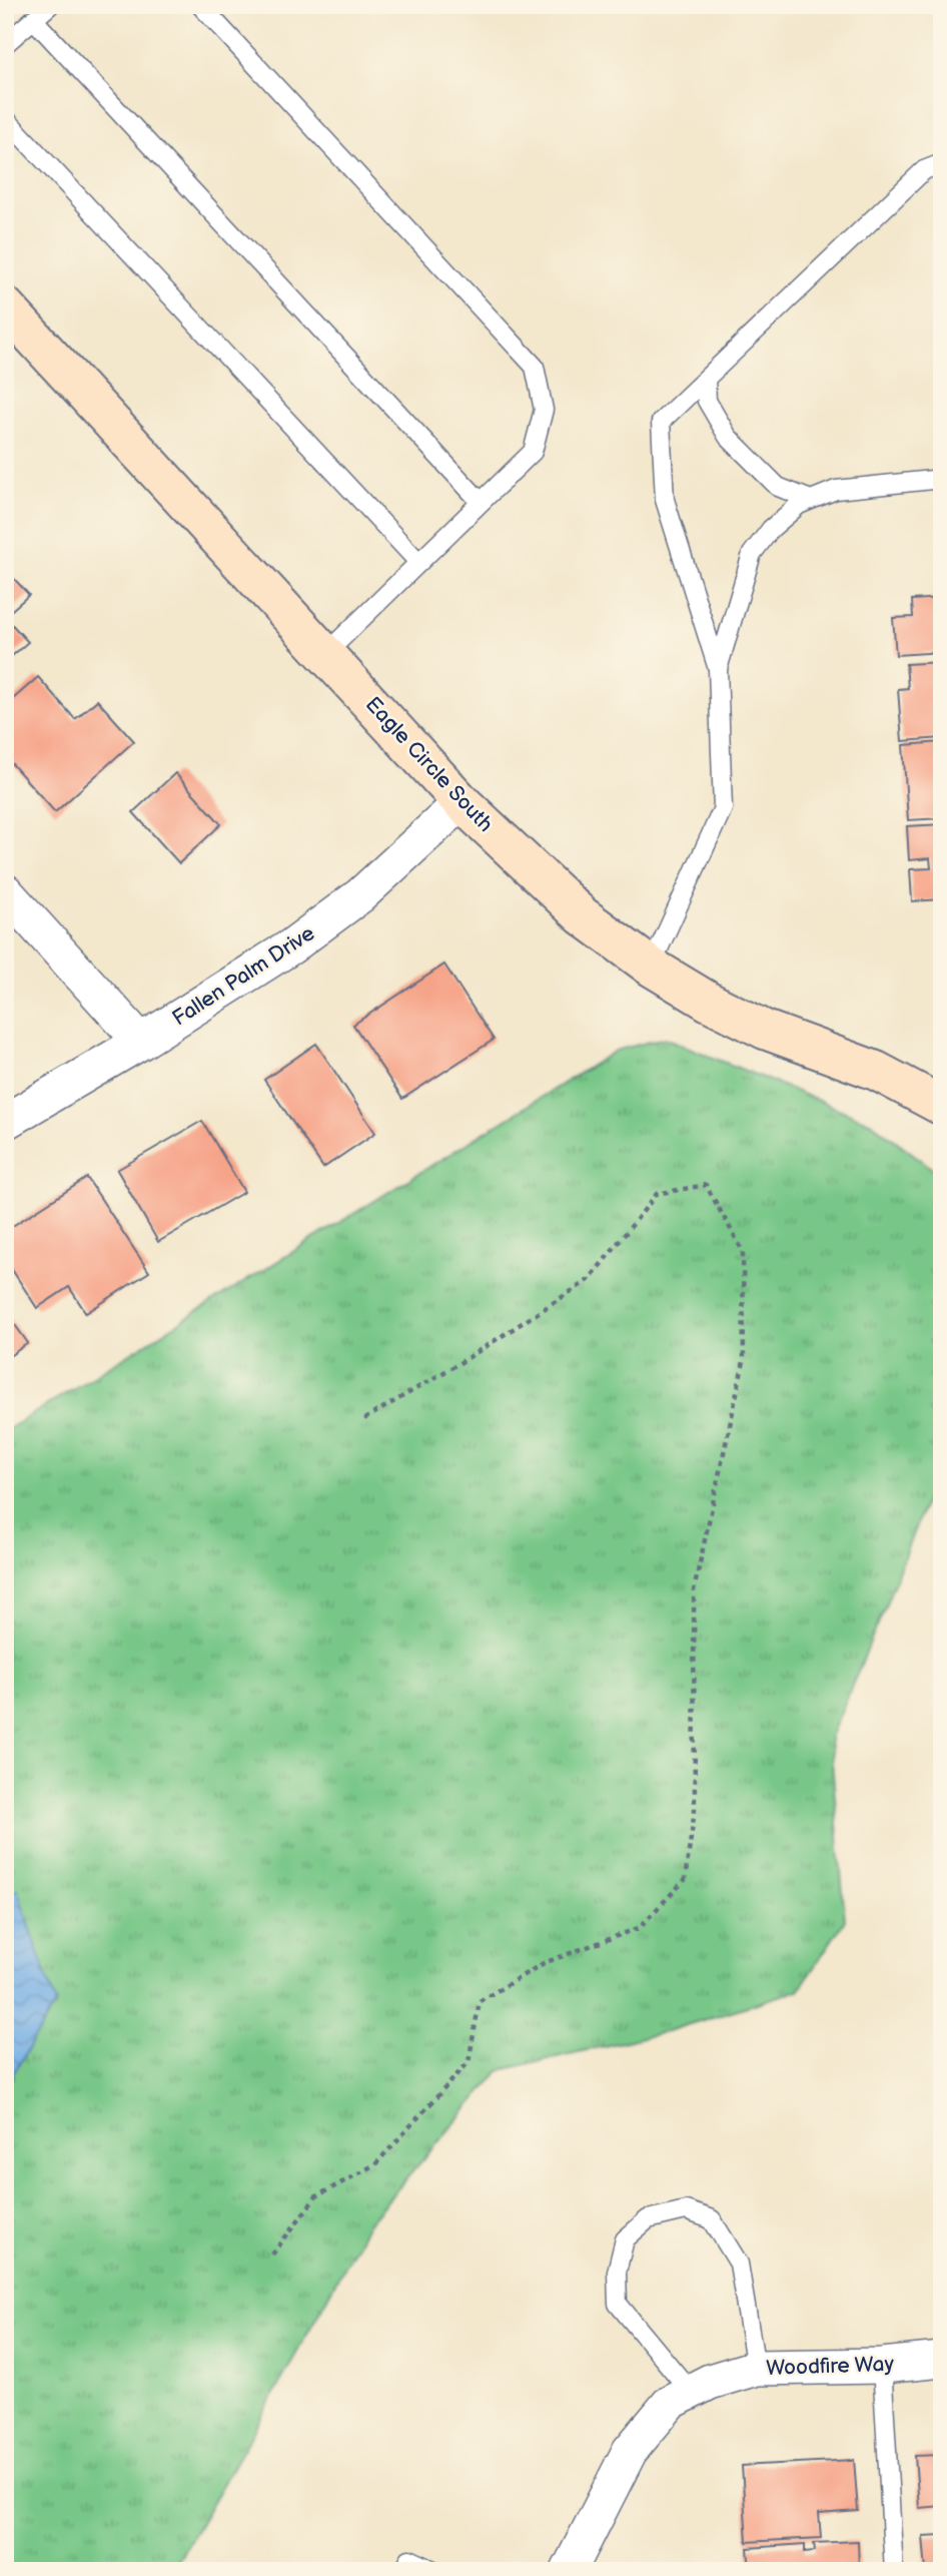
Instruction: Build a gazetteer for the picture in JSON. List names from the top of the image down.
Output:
{
  "streets": {
    "street": ["Eagle Circle South", "Fallen Palm Drive", "Woodfire Way"]
  },
  "crossings": [
    ["Eagle Circle South", "Fallen Palm Drive"]
  ]
}
